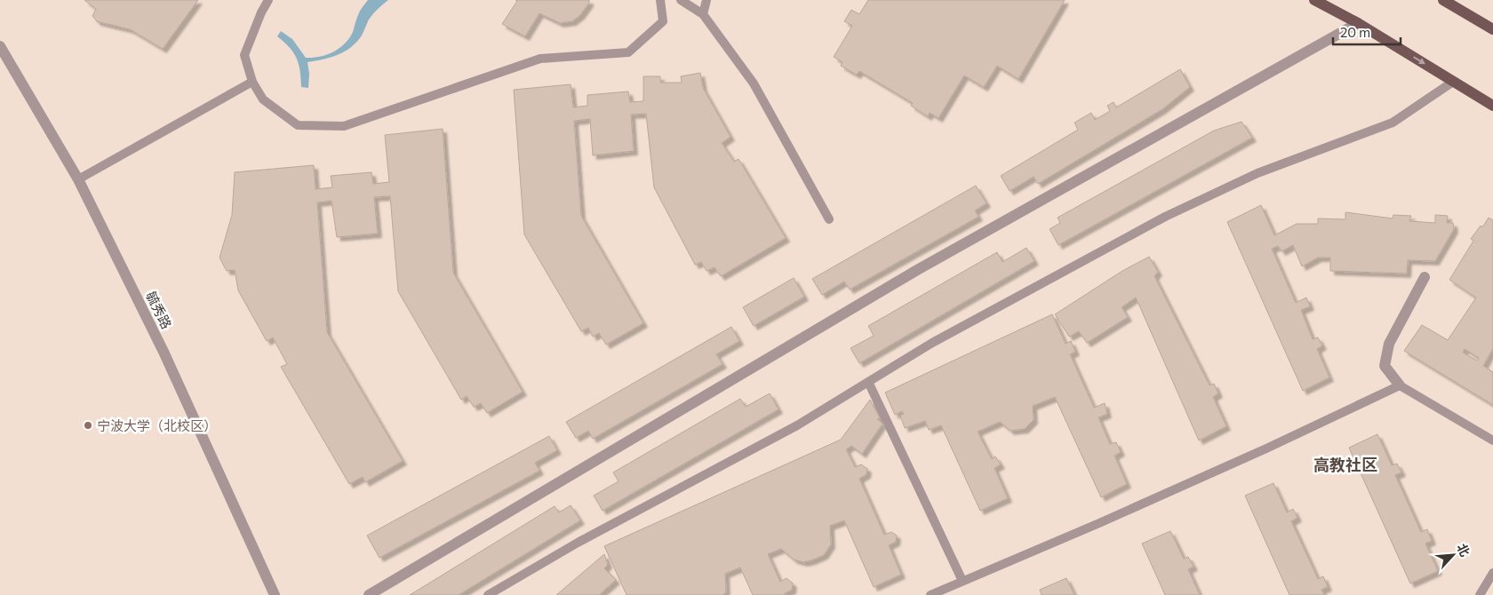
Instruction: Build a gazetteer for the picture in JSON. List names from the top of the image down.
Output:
{
  "streets": {
    "street": ["毓秀路"]
  },
  "districts": ["高教社区"],
  "places": ["宁波大学（北校区）"],
  "scale_bar": "20 m",
  "north": "top right"
}
